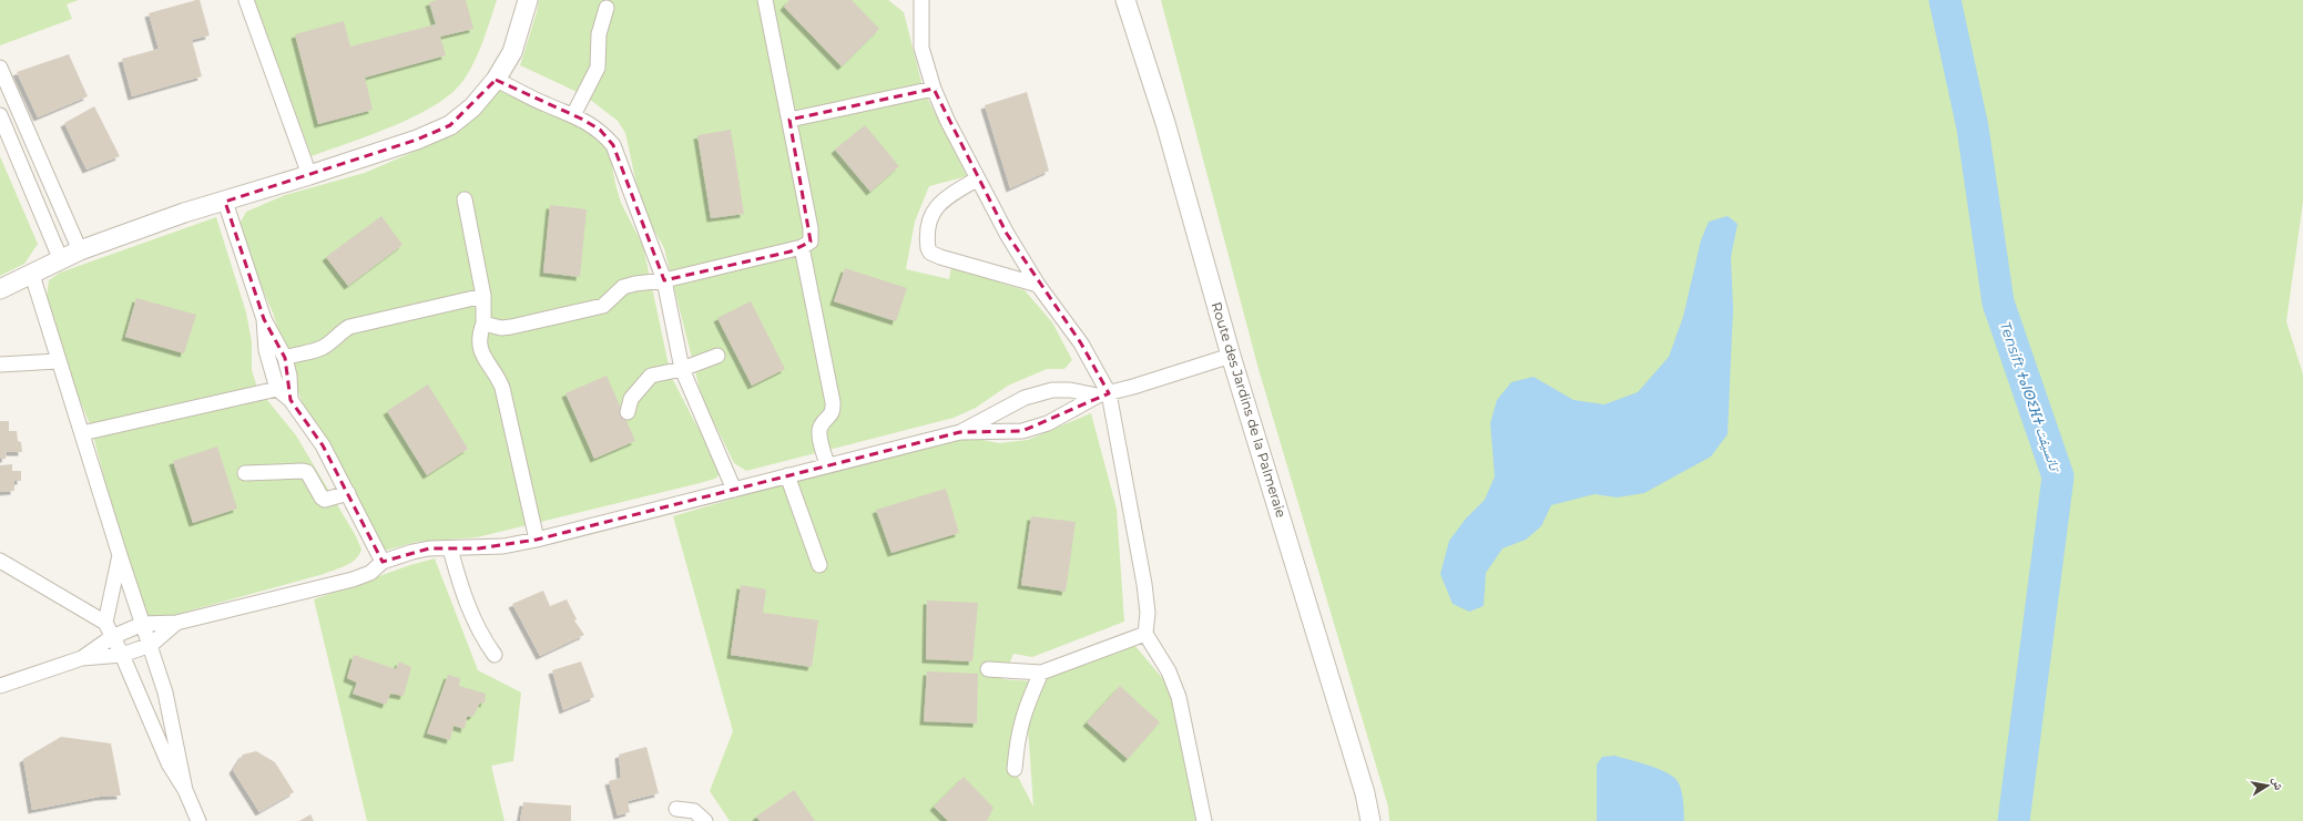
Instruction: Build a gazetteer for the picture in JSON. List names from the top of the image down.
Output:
{
  "streets": {
    "street": ["Route des Jardins de la Palmeraie"]
  },
  "water": ["Tensift ⵜⴰⵏⵙⵉⴼⵜ تانسيفت"],
  "north": "right"
}
